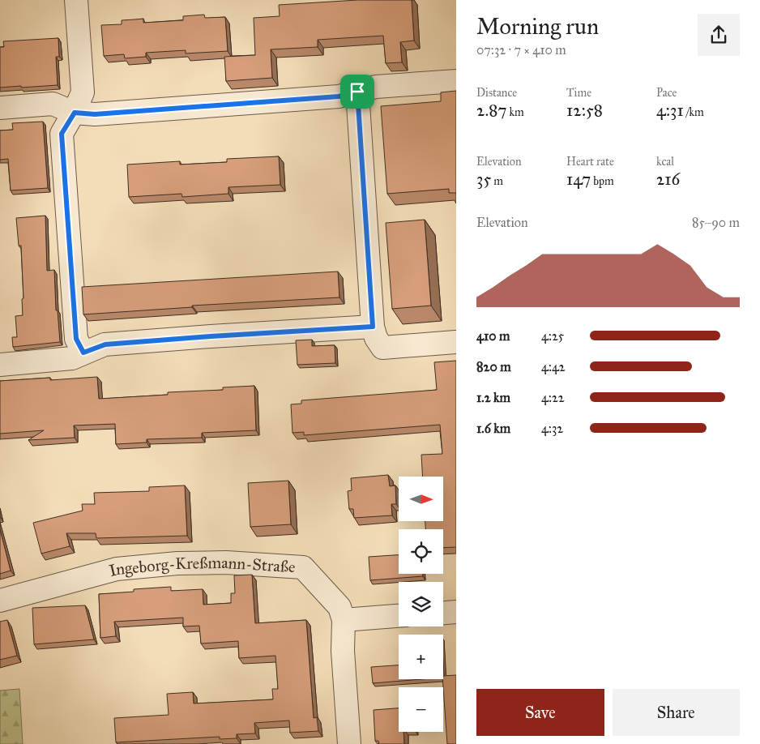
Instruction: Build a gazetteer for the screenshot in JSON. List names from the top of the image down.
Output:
{
  "streets": {
    "street": ["Ingeborg-Kreßmann-Straße"]
  },
  "north": "right",
  "page": {
    "heading": ["Morning run", "07:32 · 7 × 410 m"],
    "stats": [
      ["Distance", "2.87 km"],
      ["Time", "12:58"],
      ["Pace", "4:31 /km"],
      ["Elevation", "35 m"],
      ["Heart rate", "147 bpm"],
      ["kcal", "216"]
    ],
    "chart": ["Elevation", "85–90 m"],
    "list": [
      {
        "name": "410 m",
        "note": "4:25"
      },
      {
        "name": "820 m",
        "note": "4:42"
      },
      {
        "name": "1.2 km",
        "note": "4:22"
      },
      {
        "name": "1.6 km",
        "note": "4:32"
      }
    ],
    "map_buttons": ["+", "−"],
    "buttons": ["Save", "Share"]
  }
}
